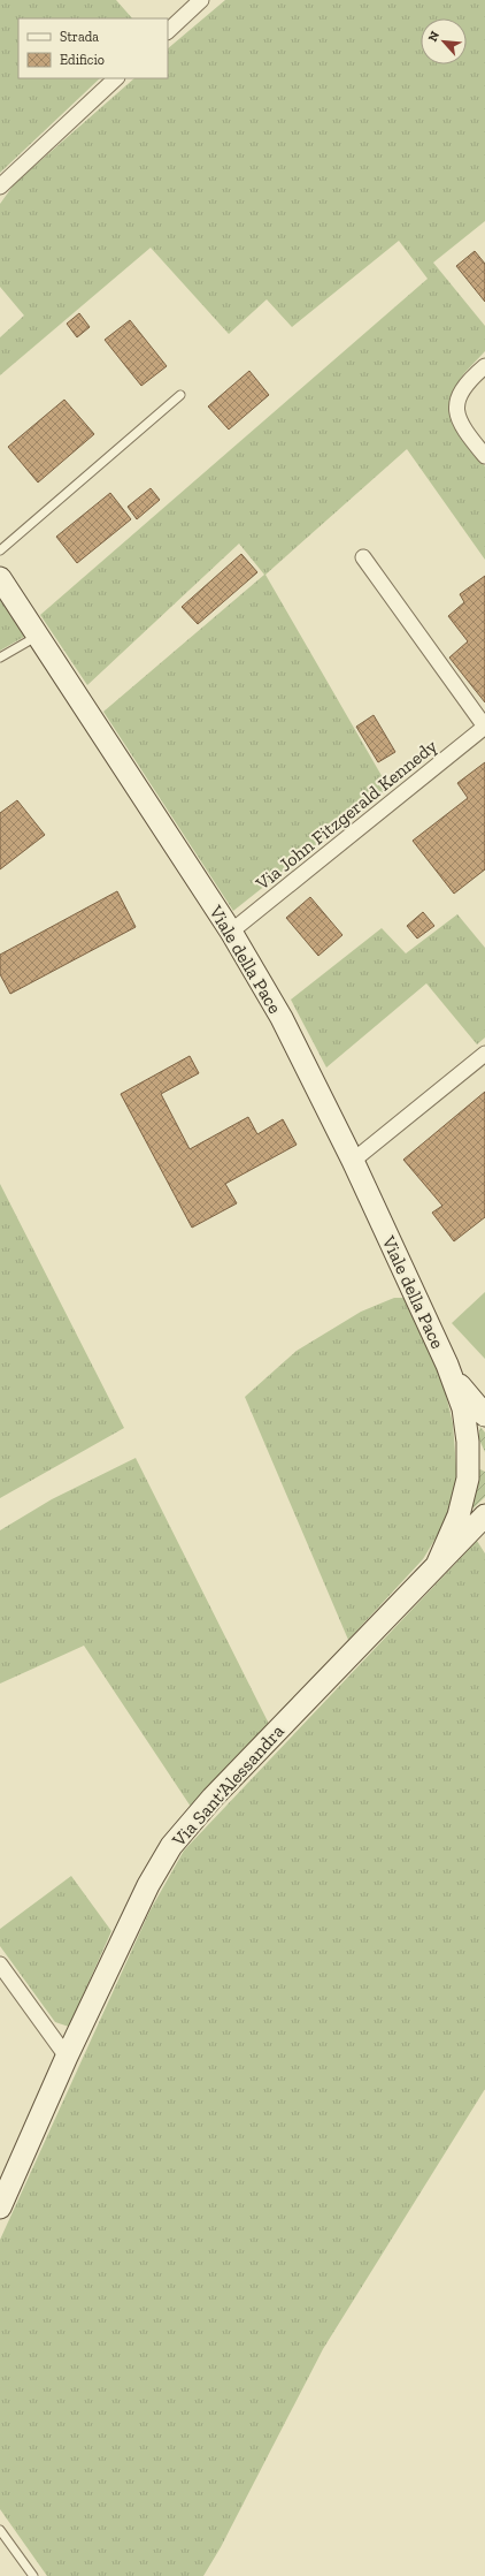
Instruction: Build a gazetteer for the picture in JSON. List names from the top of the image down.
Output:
{
  "streets": {
    "street": ["Via John Fitzgerald Kennedy", "Viale della Pace", "Via Sant'Alessandra"]
  },
  "crossings": [
    ["Via John Fitzgerald Kennedy", "Viale della Pace"]
  ],
  "legend": ["Strada", "Edificio"],
  "north": "top left"
}
